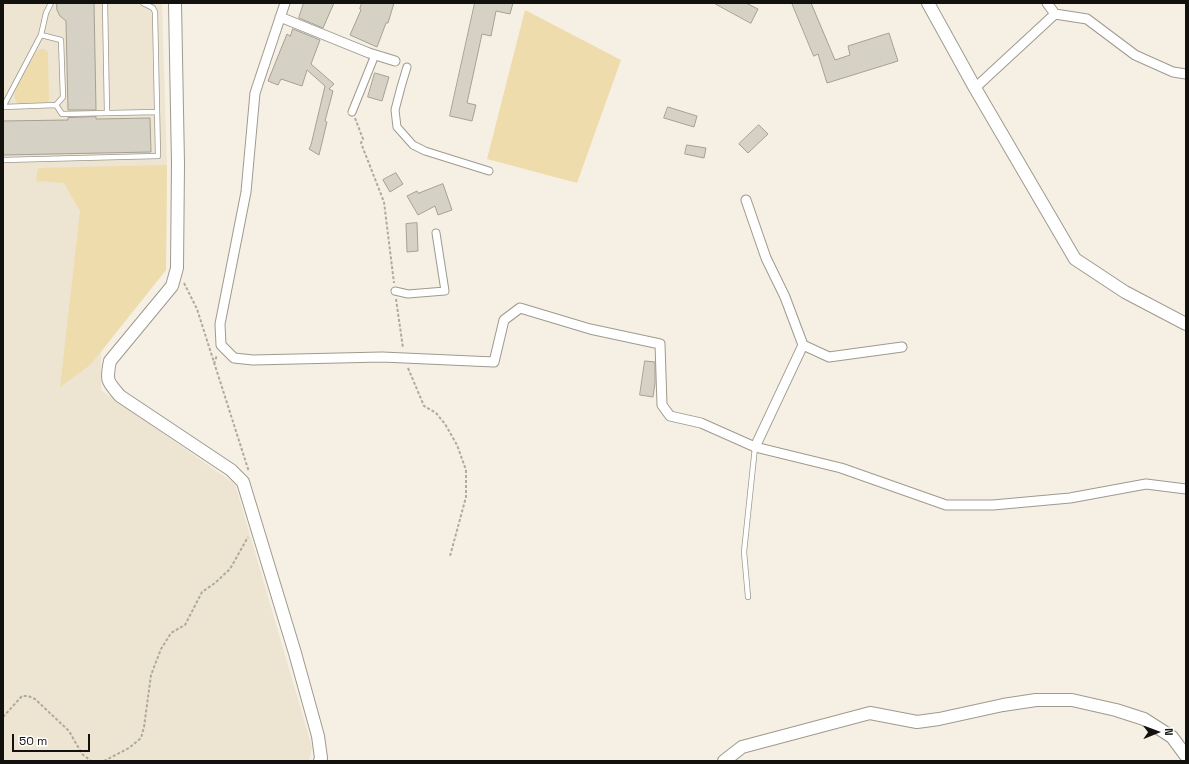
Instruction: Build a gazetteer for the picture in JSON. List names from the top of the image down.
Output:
{
  "scale_bar": "50 m",
  "north": "right"
}
